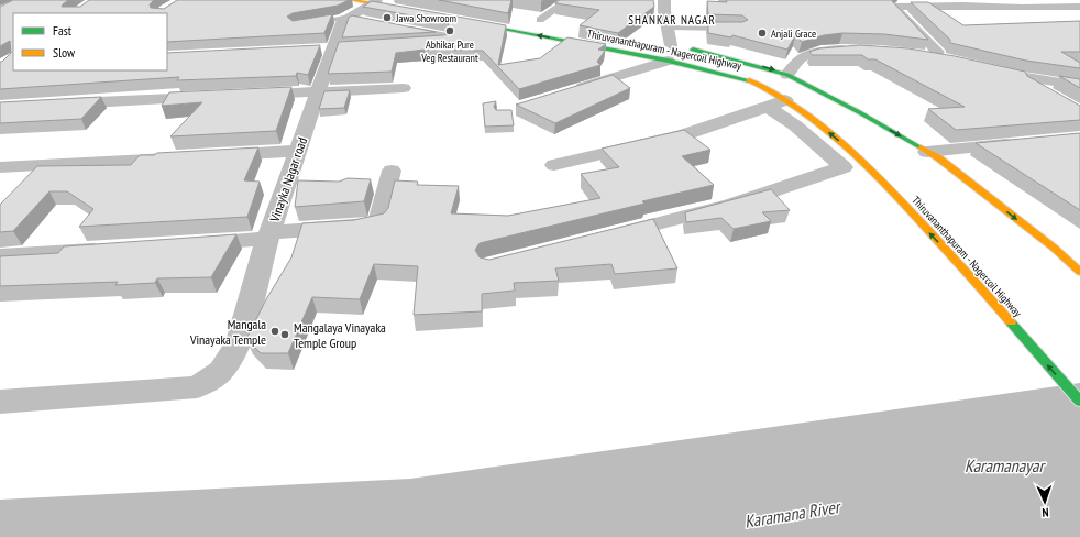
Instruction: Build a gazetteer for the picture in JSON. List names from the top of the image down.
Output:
{
  "streets": {
    "main road": ["Thiruvananthapuram - Nagercoil Highway"],
    "street": ["Vinayka Nagar road"]
  },
  "districts": ["SHANKAR NAGAR"],
  "water": ["Karamanayar", "Karamana River"],
  "places": [
    "Jawa Showroom",
    "Abhikar Pure Veg Restaurant",
    "Anjali Grace",
    "Mangala Vinayaka Temple",
    "Mangalaya Vinayaka Temple Group"
  ],
  "legend": ["Fast", "Slow"],
  "north": "bottom"
}
